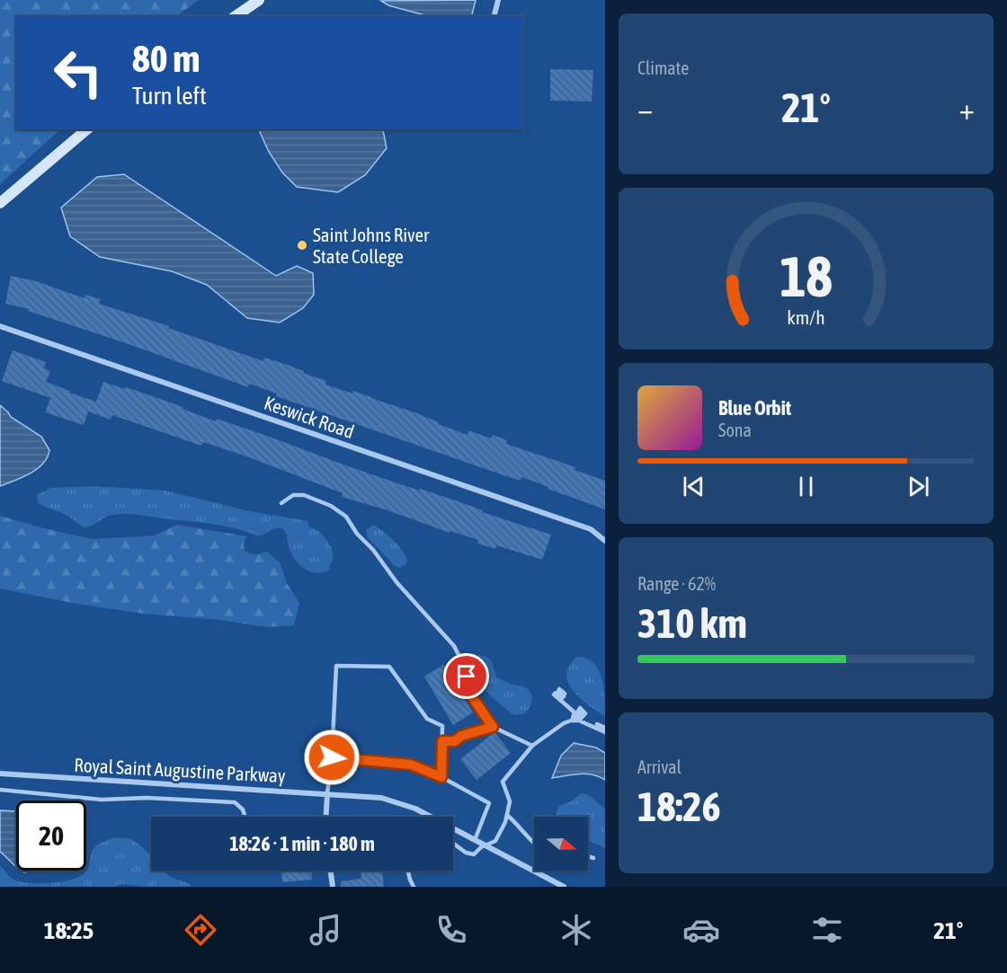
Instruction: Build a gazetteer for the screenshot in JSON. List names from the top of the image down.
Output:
{
  "streets": {
    "street": ["Keswick Road", "Royal Saint Augustine Parkway"]
  },
  "places": ["Saint Johns River State College"],
  "north": "right",
  "page": {
    "tile": [
      "Climate",
      ["Range · 62%", "310 km"],
      ["Arrival", "18:26"]
    ],
    "turn": ["80 m", "Turn left"],
    "heat": ["−", "21°", "+"],
    "song": ["Blue Orbit", "Sona"],
    "limit": "20",
    "trip": "18:26 · 1 min · 180 m",
    "tabs": ["18:25", "21°"],
    "gauge": ["18", "km/h"]
  }
}
